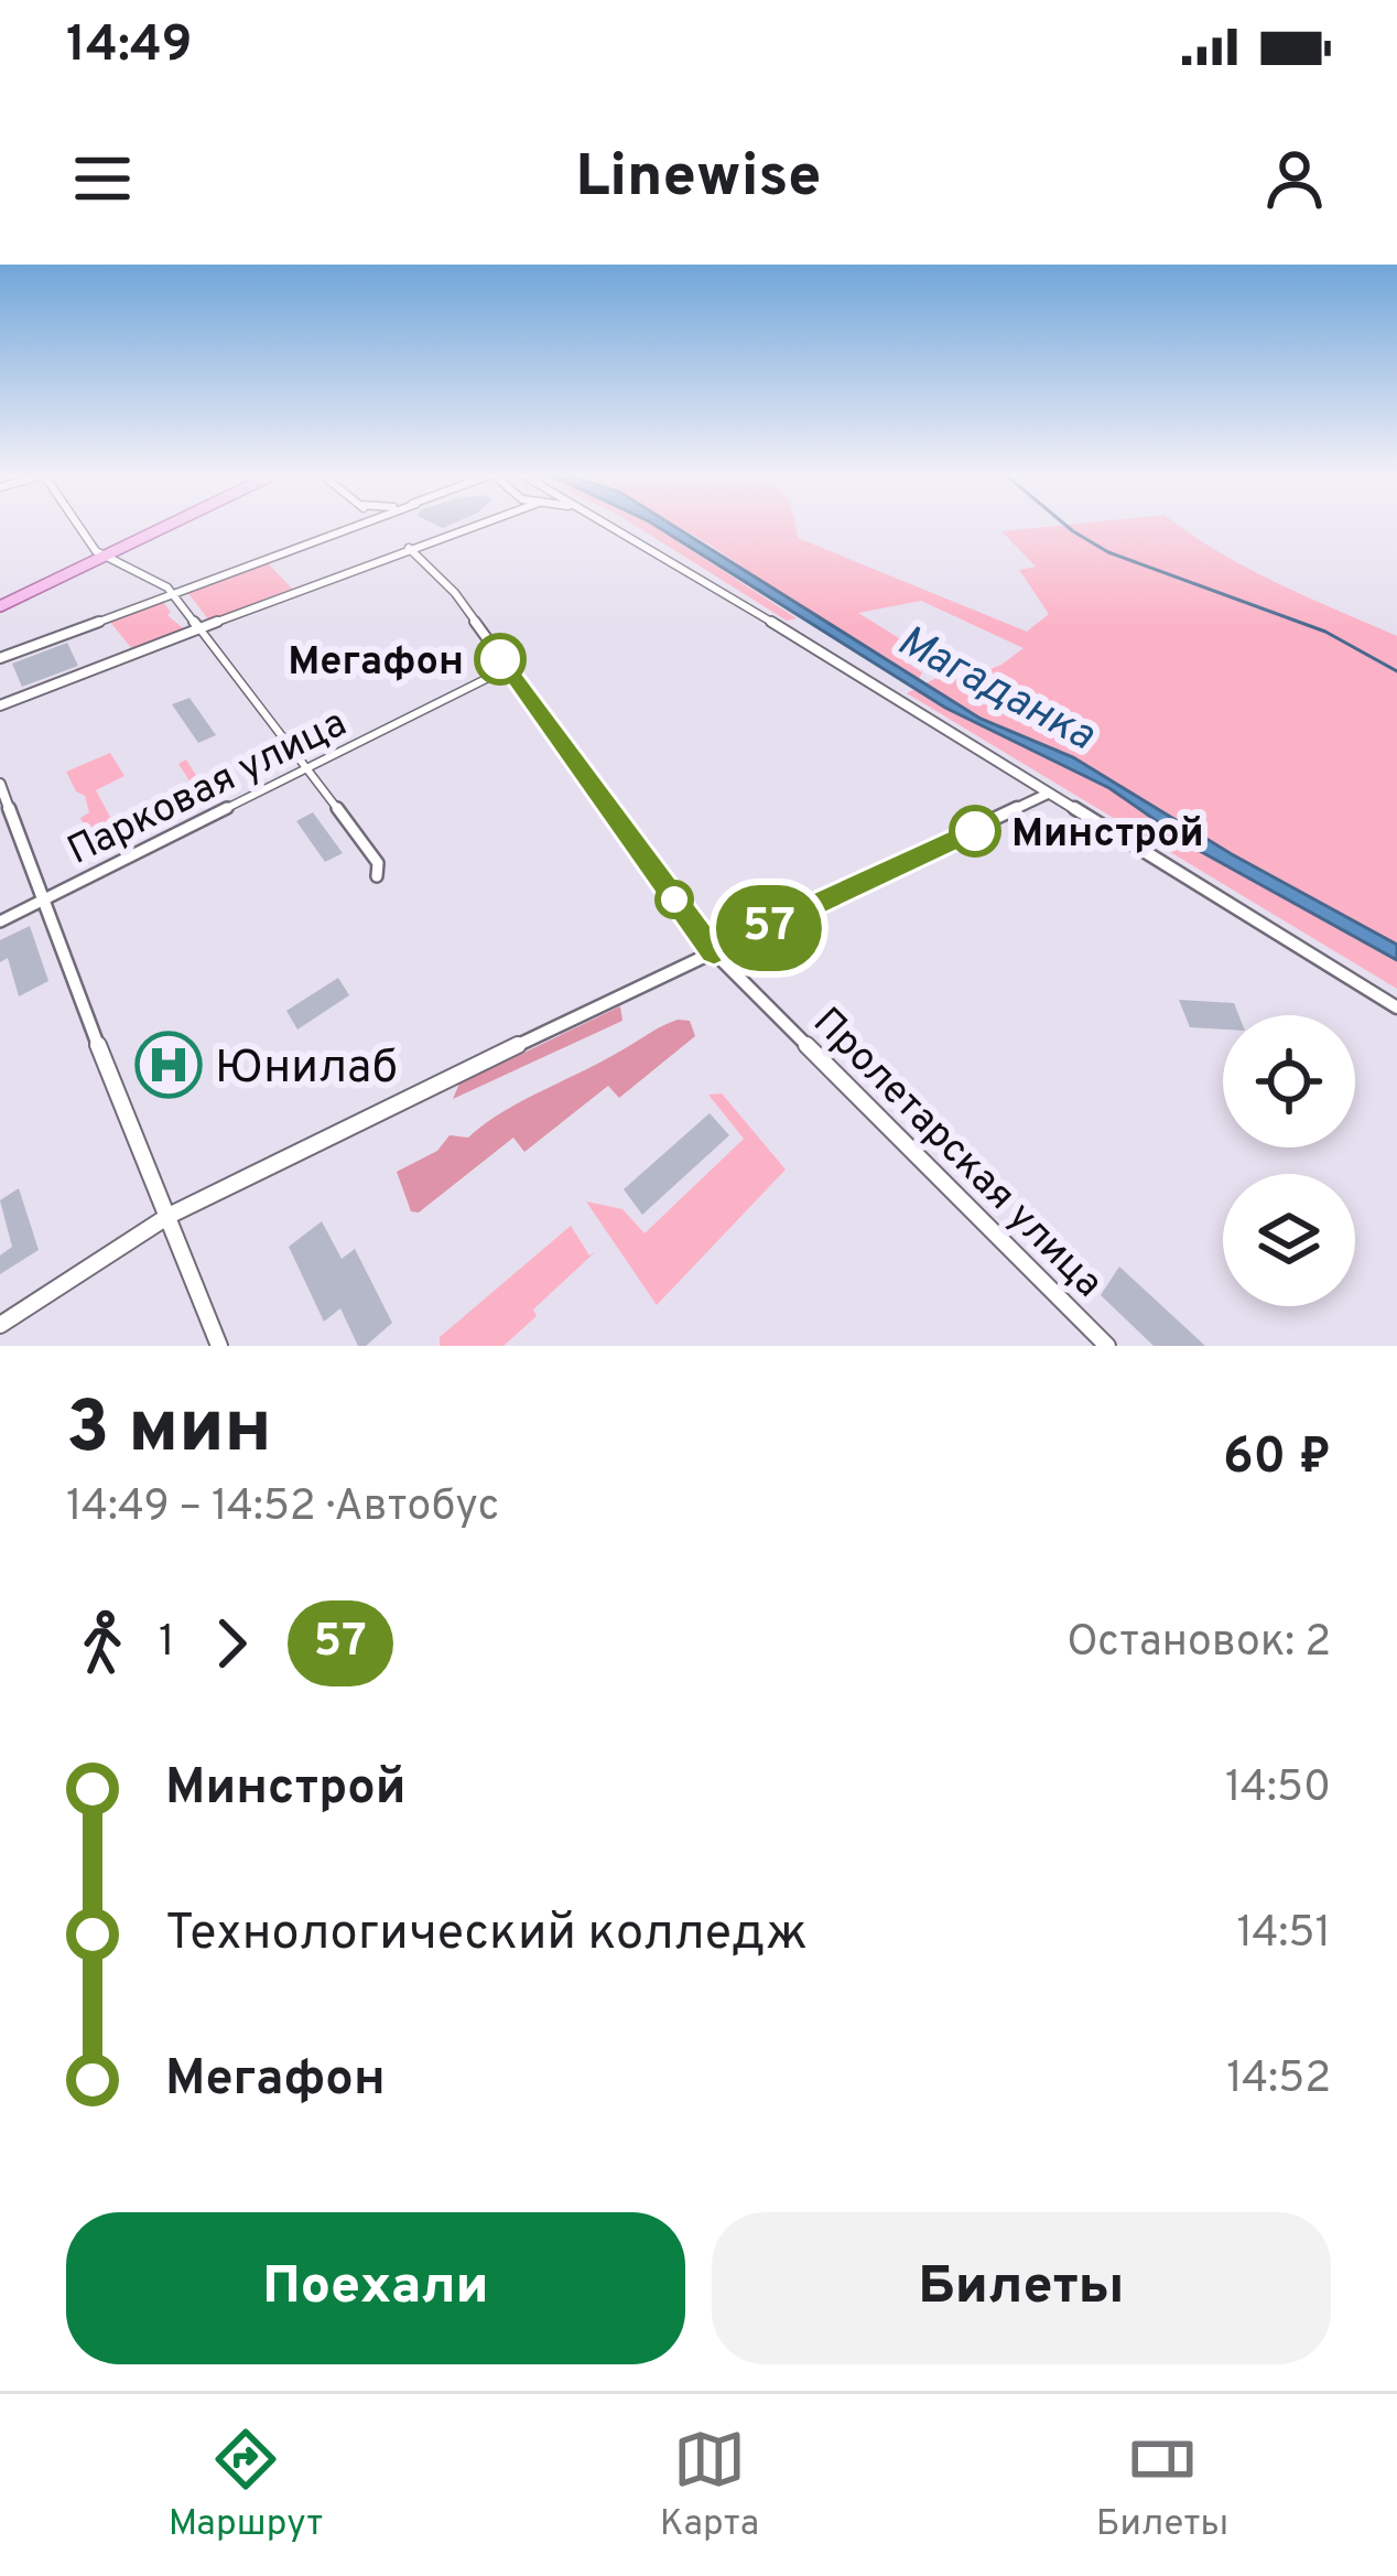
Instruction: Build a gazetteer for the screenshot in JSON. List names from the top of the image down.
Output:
{
  "streets": {
    "street": ["Парковая улица", "Пролетарская улица"]
  },
  "crossings": [
    ["Парковая улица", "Пролетарская улица"]
  ],
  "water": ["Магаданка"],
  "places": {
    "other": ["Мегафон", "Минстрой"],
    "hospital": ["Юнилаб"]
  },
  "lines": ["bus line 57"],
  "page": {
    "status": "14:49",
    "header": "Linewise",
    "on_map": "57",
    "heading": ["3 мин", "14:49 – 14:52 · Автобус", "60 ₽"],
    "legs": ["1", "57", "Остановок: 2"],
    "list": [
      {
        "name": "Минстрой",
        "value": "14:50"
      },
      {
        "name": "Технологический колледж",
        "value": "14:51"
      },
      {
        "name": "Мегафон",
        "value": "14:52"
      }
    ],
    "buttons": ["Поехали", "Билеты"],
    "tabs": ["Маршрут", "Карта", "Билеты"]
  }
}
